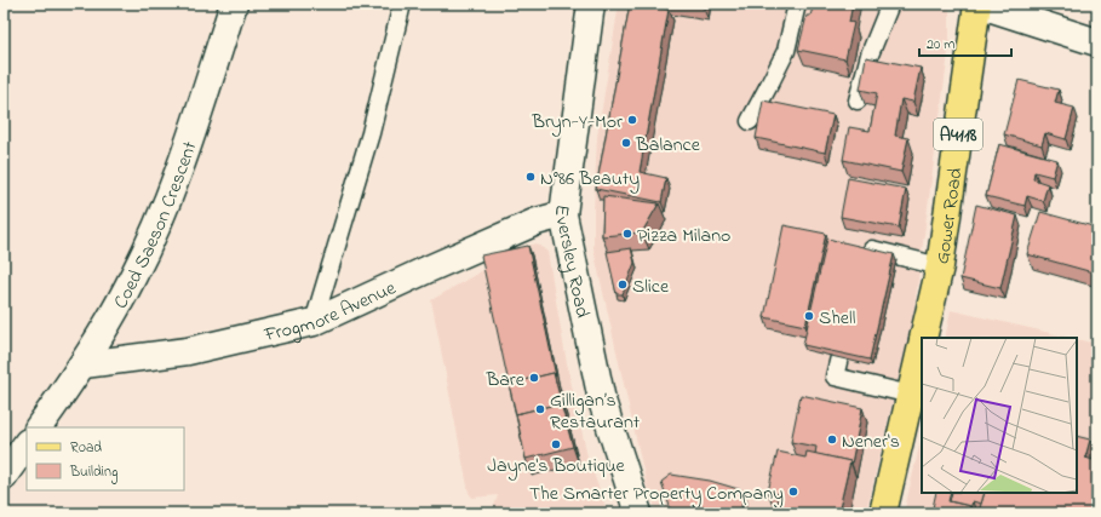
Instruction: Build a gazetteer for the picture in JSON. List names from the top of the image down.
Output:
{
  "streets": {
    "main road": ["A4118", "Gower Road"],
    "street": ["Coed Saeson Crescent", "Eversley Road", "Frogmore Avenue"]
  },
  "crossings": [
    ["Coed Saeson Crescent", "Frogmore Avenue"],
    ["Eversley Road", "Frogmore Avenue"]
  ],
  "places": [
    "Bryn-Y-Mor",
    "Balance",
    "N°86 Beauty",
    "Pizza Milano",
    "Slice",
    "Shell",
    "Bare",
    "Gilligan’s Restaurant",
    "Nener's",
    "Jayne's Boutique",
    "The Smarter Property Company"
  ],
  "legend": ["Road", "Building"],
  "scale_bar": "20 m"
}
